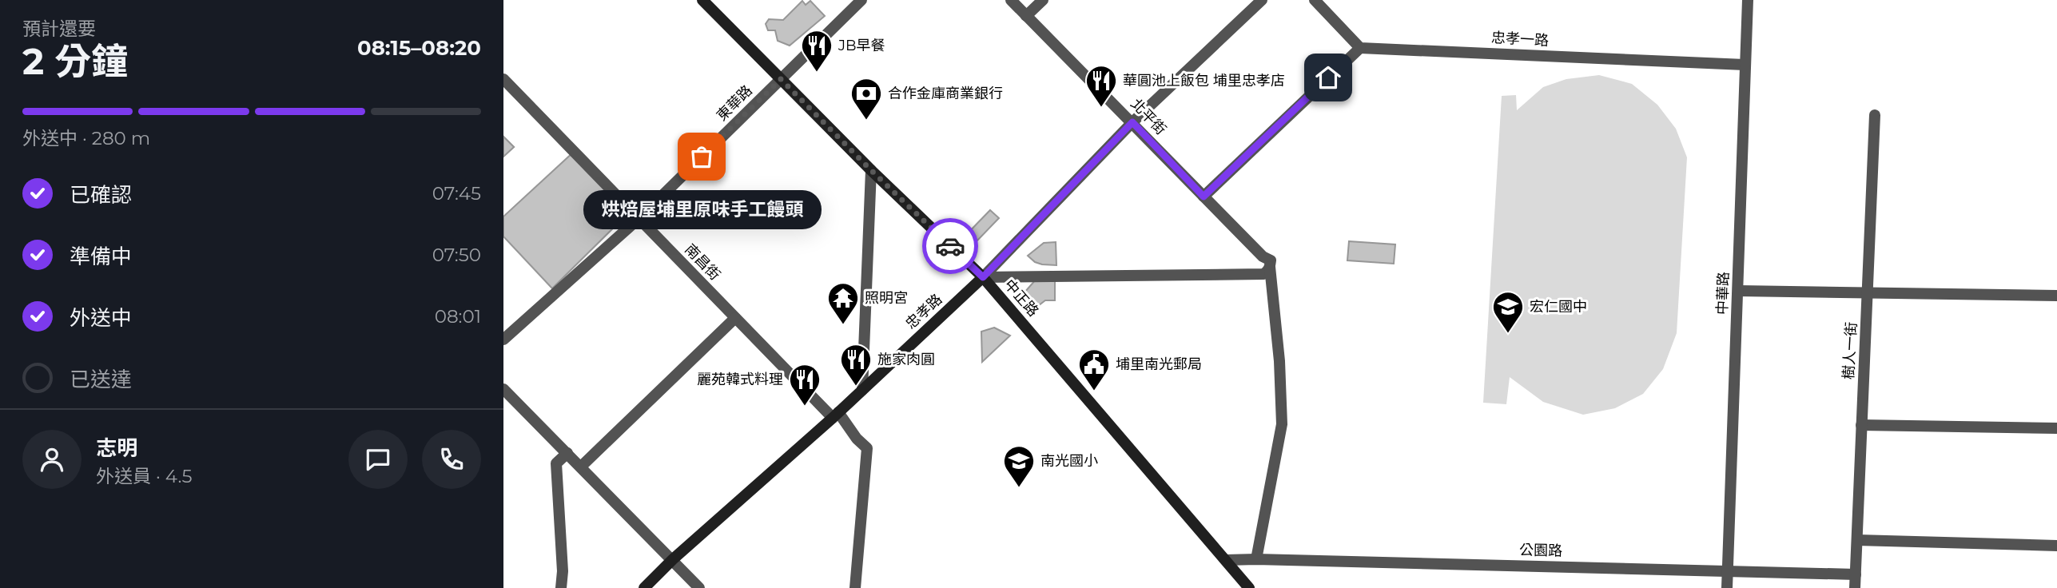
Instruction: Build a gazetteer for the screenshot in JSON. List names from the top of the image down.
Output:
{
  "streets": {
    "main road": ["中正路", "忠孝路"],
    "street": [
      "忠孝一路",
      "東華路",
      "北平街",
      "南昌街",
      "中華路",
      "樹人一街",
      "公園路"
    ]
  },
  "crossings": [
    ["忠孝一路", "中華路"],
    ["東華路", "南昌街"],
    ["東華路", "中正路"],
    ["北平街", "忠孝路"],
    ["南昌街", "忠孝路"],
    ["中華路", "公園路"],
    ["中正路", "忠孝路"],
    ["中正路", "公園路"],
    ["樹人一街", "公園路"]
  ],
  "places": {
    "restaurant": [
      "JB早餐",
      "華圓池上飯包 埔里忠孝店",
      "施家肉圓",
      "麗苑韓式料理"
    ],
    "bank": ["合作金庫商業銀行"],
    "other": ["烘焙屋埔里原味手工饅頭"],
    "temple": ["照明宮"],
    "school or university": ["宏仁國中", "南光國小"],
    "public building": ["埔里南光郵局"]
  },
  "page": {
    "heading": ["2 分鐘", "預計還要", "08:15–08:20"],
    "panel": ["志明", "外送員 · 4.5"],
    "bar": "外送中 · 280 m",
    "list": [
      ["已確認", "07:45"],
      ["準備中", "07:50"],
      ["外送中", "08:01"],
      "已送達"
    ],
    "bubble": "烘焙屋埔里原味手工饅頭"
  }
}
